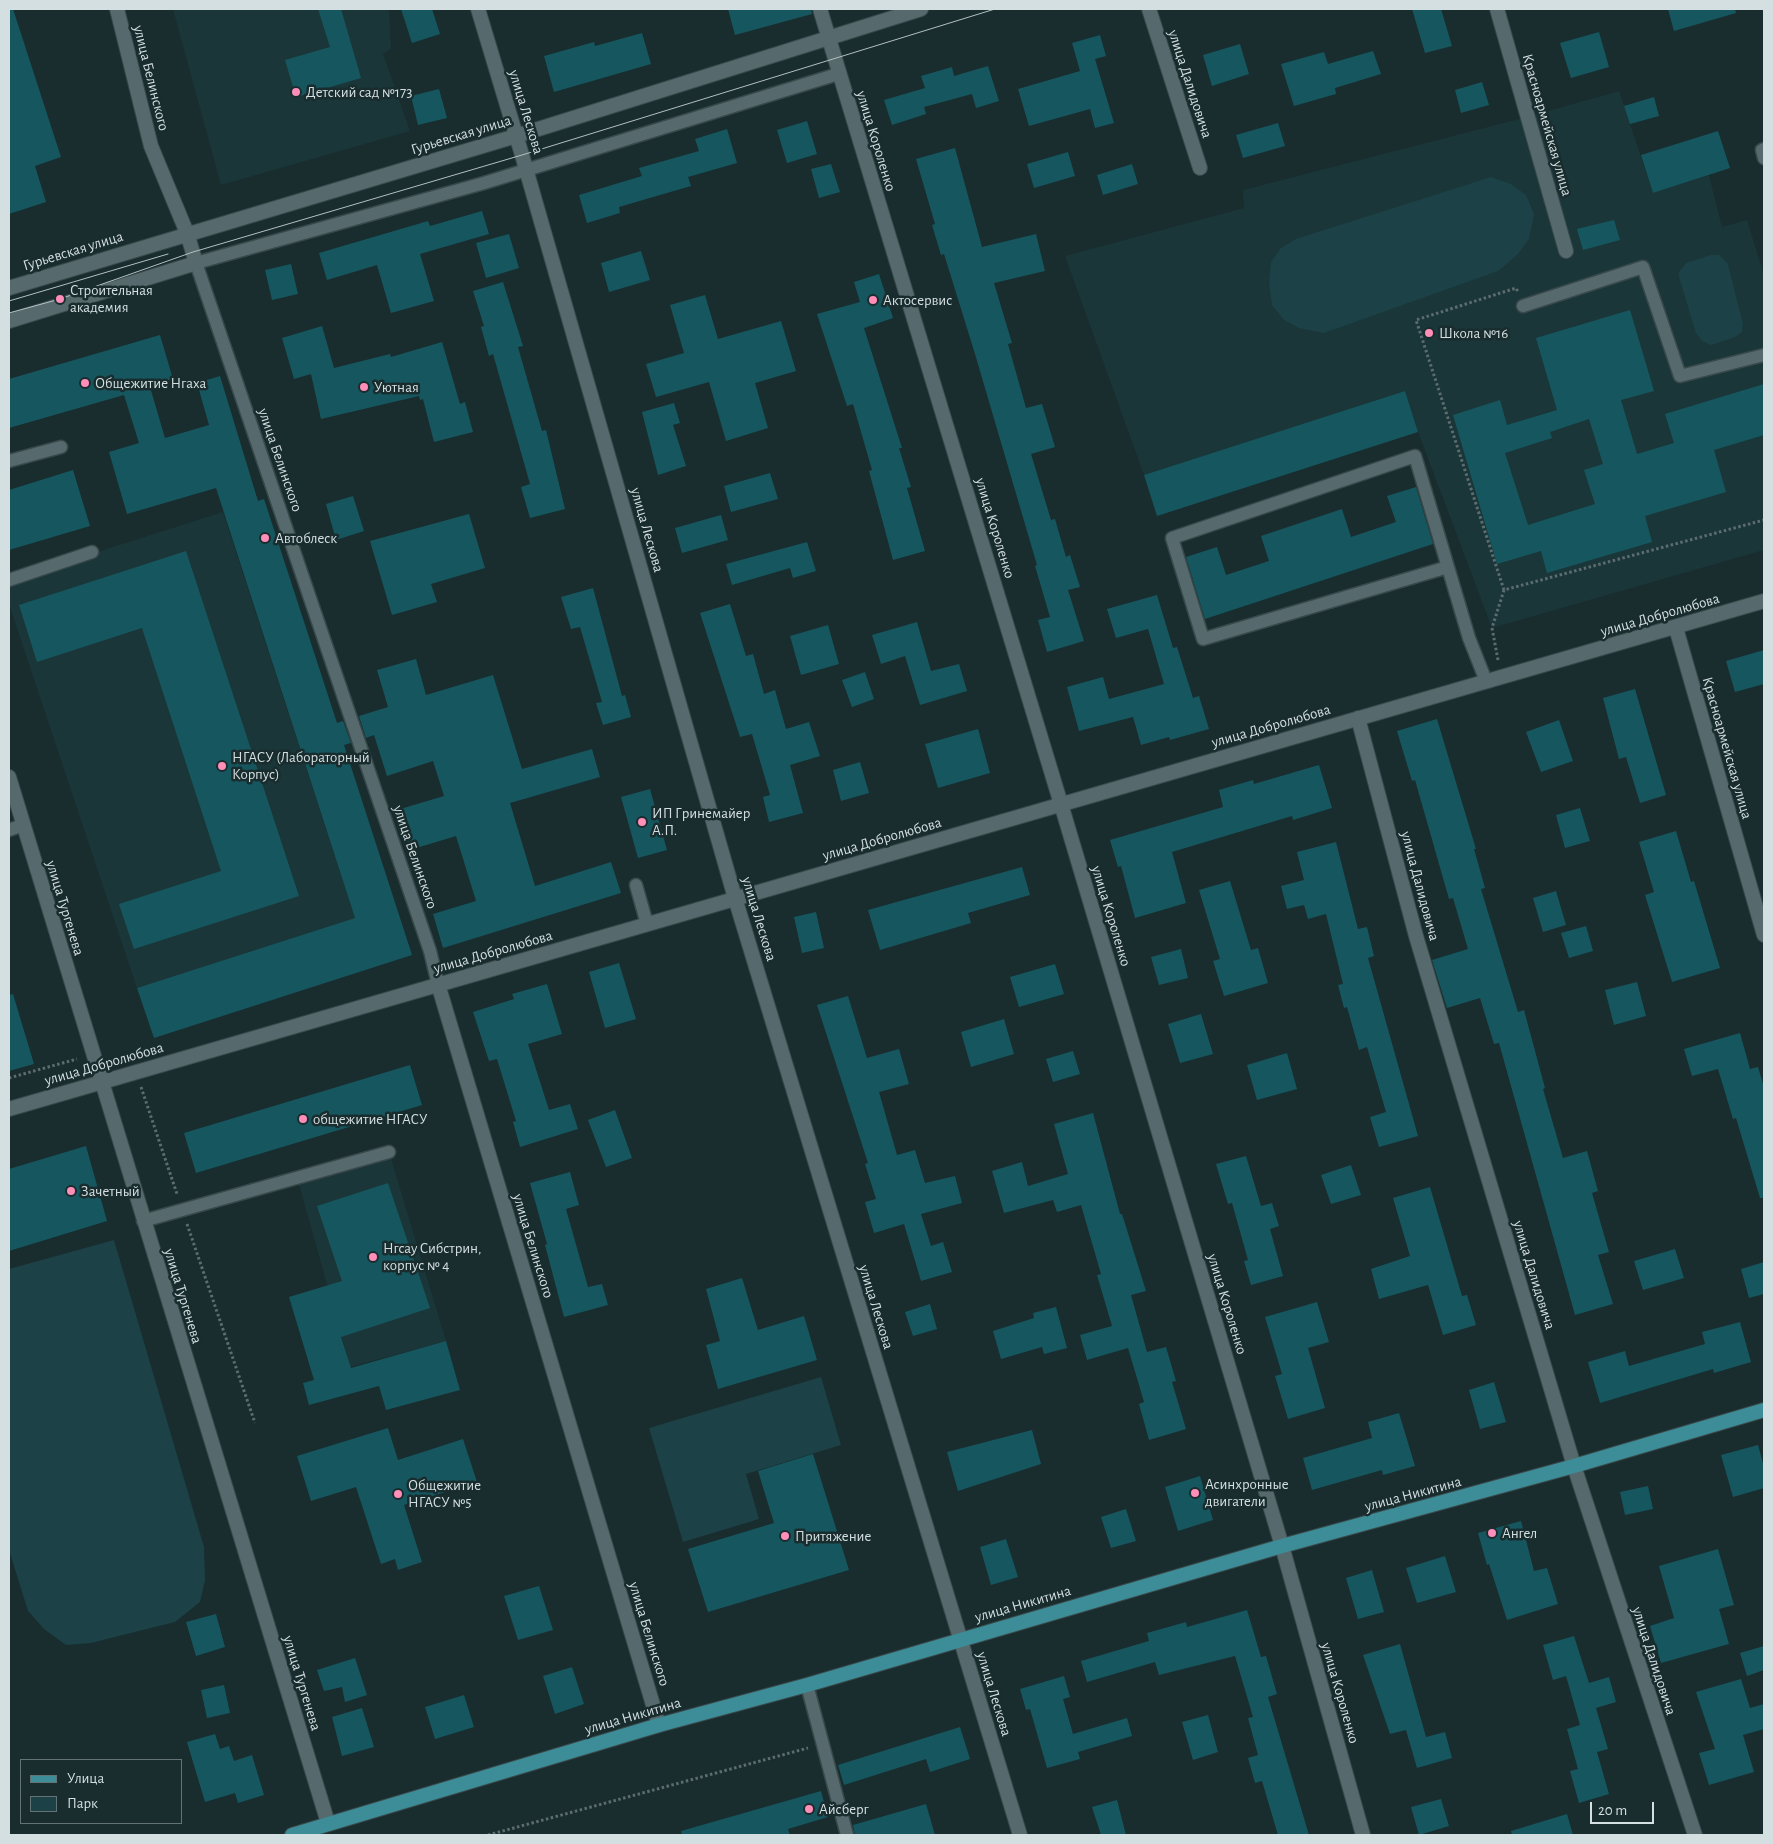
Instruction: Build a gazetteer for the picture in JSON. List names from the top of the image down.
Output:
{
  "streets": {
    "main road": ["улица Никитина"],
    "street": [
      "улица Белинского",
      "улица Далидовича",
      "улица Лескова",
      "Красноармейская улица",
      "Гурьевская улица",
      "улица Короленко",
      "улица Добролюбова",
      "улица Тургенева"
    ]
  },
  "crossings": [
    ["улица Белинского", "Гурьевская улица"],
    ["улица Белинского", "улица Добролюбова"],
    ["улица Белинского", "улица Никитина"],
    ["улица Далидовича", "улица Добролюбова"],
    ["улица Далидовича", "улица Никитина"],
    ["улица Лескова", "Гурьевская улица"],
    ["улица Лескова", "улица Добролюбова"],
    ["улица Лескова", "улица Никитина"],
    ["Красноармейская улица", "улица Добролюбова"],
    ["Гурьевская улица", "улица Короленко"],
    ["улица Короленко", "улица Добролюбова"],
    ["улица Короленко", "улица Никитина"],
    ["улица Добролюбова", "улица Тургенева"],
    ["улица Тургенева", "улица Никитина"]
  ],
  "places": [
    "Детский сад №173",
    "Строительная академия",
    "Актосервис",
    "Школа №16",
    "Общежитие Нгаха",
    "Уютная",
    "Автоблеск",
    "НГАСУ (Лабораторный Корпус)",
    "ИП Гринемайер А.П.",
    "общежитие НГАСУ",
    "Зачетный",
    "Нгсау Сибстрин, корпус № 4",
    "Асинхронные двигатели",
    "Общежитие НГАСУ №5",
    "Ангел",
    "Притяжение",
    "Айсберг"
  ],
  "legend": ["Улица", "Парк"],
  "scale_bar": "20 m"
}
